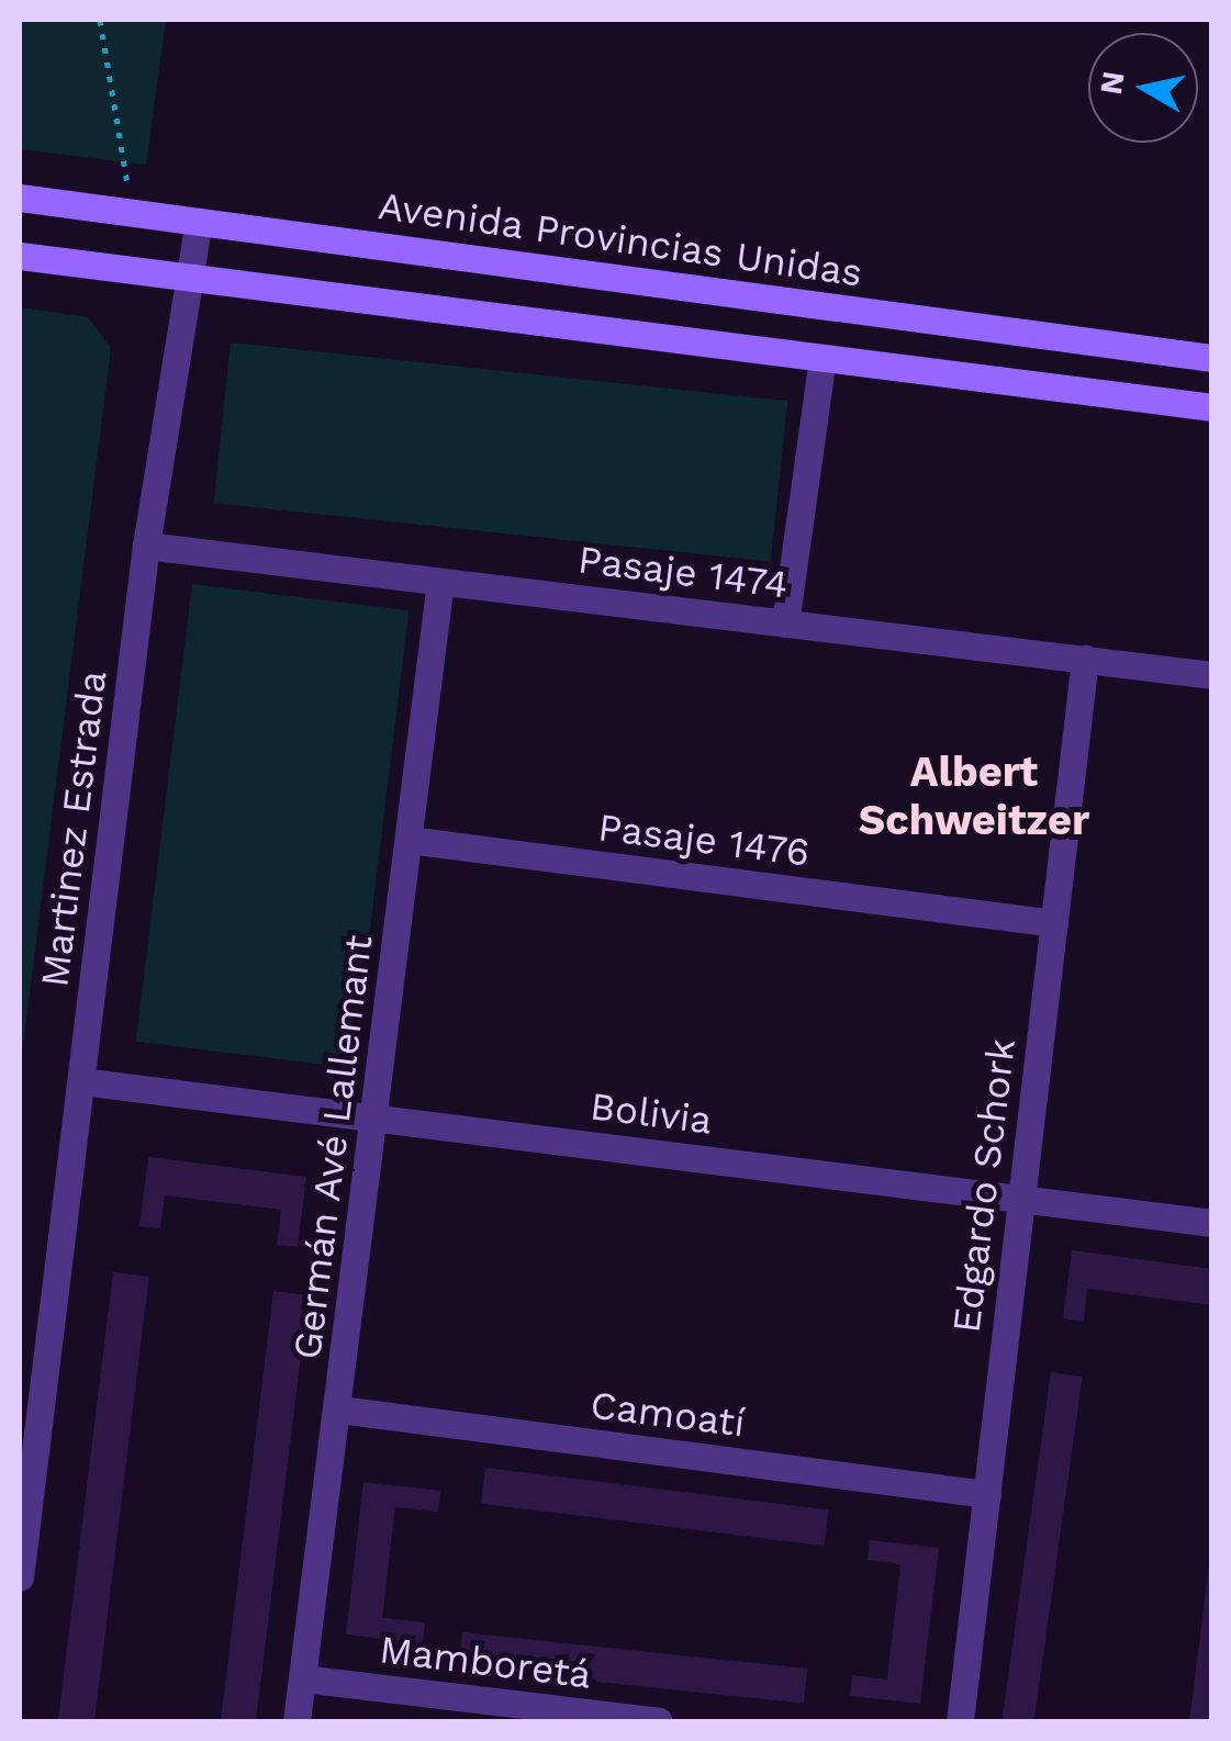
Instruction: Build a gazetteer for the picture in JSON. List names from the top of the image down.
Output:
{
  "streets": {
    "main road": ["Avenida Provincias Unidas"],
    "street": [
      "Pasaje 1474",
      "Martinez Estrada",
      "Pasaje 1476",
      "Bolivia",
      "Germán Avé Lallemant",
      "Edgardo Schork",
      "Camoatí",
      "Mamboretá"
    ]
  },
  "crossings": [
    ["Avenida Provincias Unidas", "Martinez Estrada"],
    ["Pasaje 1474", "Martinez Estrada"],
    ["Pasaje 1474", "Germán Avé Lallemant"],
    ["Pasaje 1474", "Edgardo Schork"],
    ["Martinez Estrada", "Bolivia"],
    ["Pasaje 1476", "Germán Avé Lallemant"],
    ["Pasaje 1476", "Edgardo Schork"],
    ["Bolivia", "Germán Avé Lallemant"],
    ["Bolivia", "Edgardo Schork"],
    ["Germán Avé Lallemant", "Camoatí"],
    ["Germán Avé Lallemant", "Mamboretá"],
    ["Edgardo Schork", "Camoatí"]
  ],
  "districts": ["Albert Schweitzer"],
  "north": "left"
}
